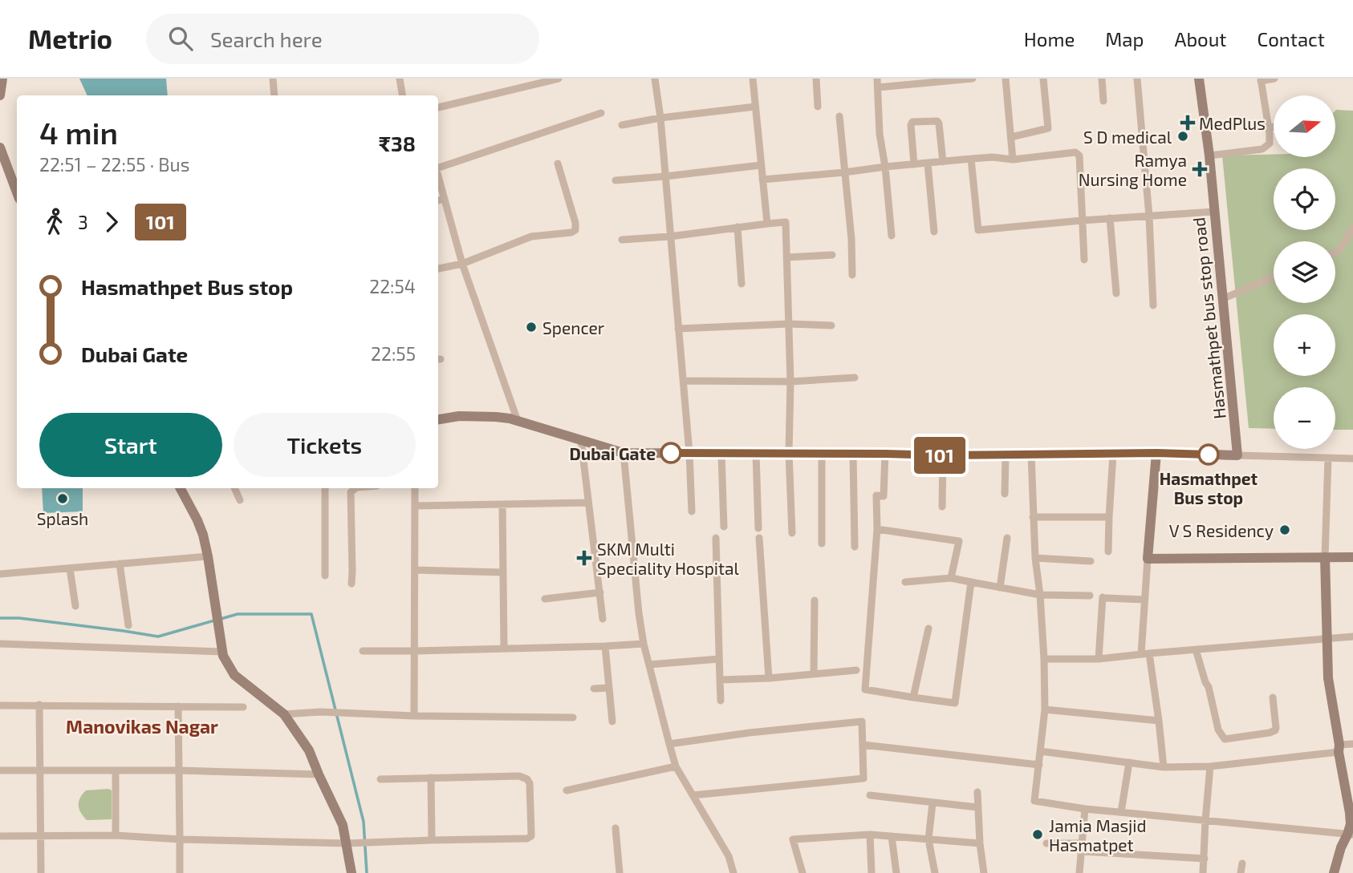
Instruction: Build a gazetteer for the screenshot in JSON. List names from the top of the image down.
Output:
{
  "streets": {
    "street": ["Hasmathpet bus stop road"]
  },
  "districts": ["Manovikas Nagar"],
  "places": {
    "health": ["MedPlus", "Ramya Nursing Home", "SKM Multi Speciality Hospital"],
    "other": [
      "S D medical",
      "Spencer",
      "Dubai Gate",
      "Hasmathpet Bus stop",
      "Splash",
      "V S Residency",
      "Jamia Masjid Hasmatpet"
    ]
  },
  "lines": ["bus line 101"],
  "north": "right",
  "page": {
    "header": "Metrio",
    "search": "Search here",
    "nav": [
      "Home",
      "Map",
      "About",
      "Contact"
    ],
    "on_map": "101",
    "map_buttons": ["+", "−"],
    "heading": ["4 min", "22:51 – 22:55 · Bus", "₹38"],
    "legs": ["3", "101"],
    "list": [
      {
        "name": "Hasmathpet Bus stop",
        "value": "22:54"
      },
      {
        "name": "Dubai Gate",
        "value": "22:55"
      }
    ],
    "buttons": ["Start", "Tickets"]
  }
}
